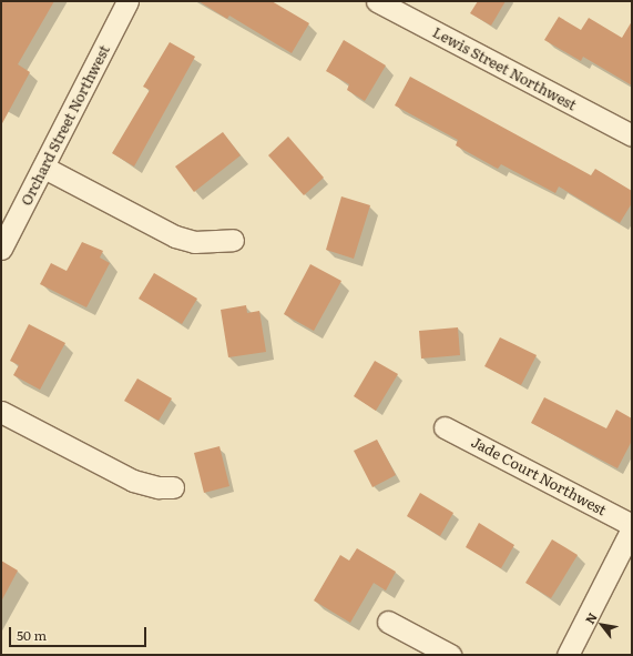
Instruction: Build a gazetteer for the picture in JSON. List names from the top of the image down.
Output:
{
  "streets": {
    "street": ["Lewis Street Northwest", "Orchard Street Northwest", "Jade Court Northwest"]
  },
  "scale_bar": "50 m",
  "north": "top left"
}
